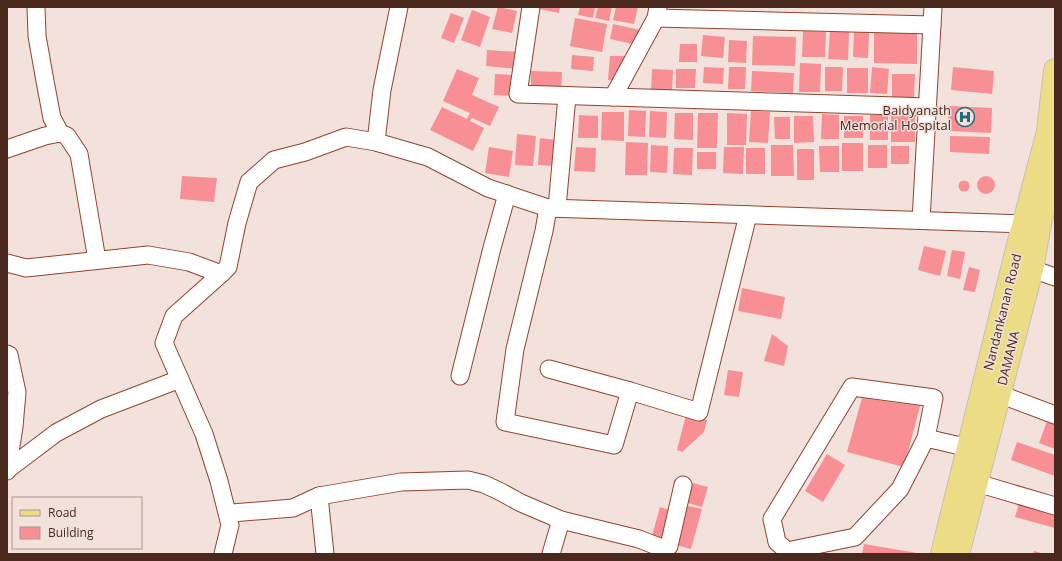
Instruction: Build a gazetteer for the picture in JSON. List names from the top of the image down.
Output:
{
  "streets": {
    "main road": ["Nandankanan Road", "DAMANA"]
  },
  "crossings": [
    ["Nandankanan Road", "DAMANA"]
  ],
  "places": {
    "hospital": ["Baidyanath Memorial Hospital"]
  },
  "legend": ["Road", "Building"]
}
